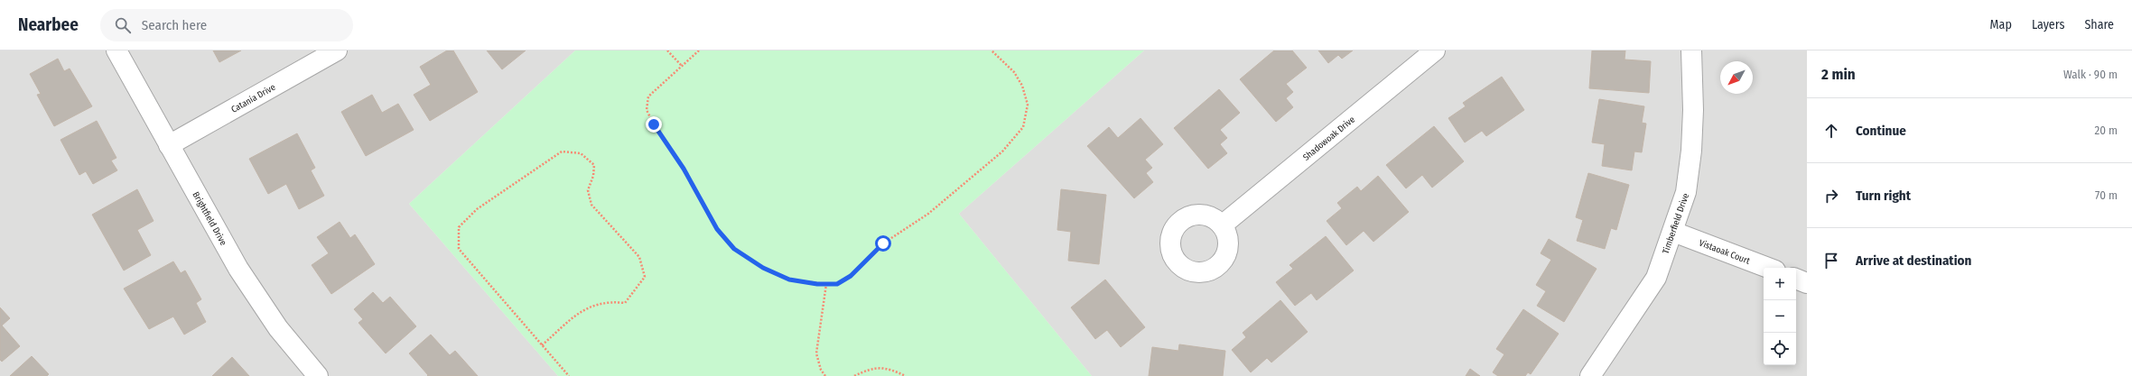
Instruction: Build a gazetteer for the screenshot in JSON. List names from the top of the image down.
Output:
{
  "streets": {
    "street": [
      "Catania Drive",
      "Shadowoak Drive",
      "Brightfield Drive",
      "Timberfield Drive",
      "Vistaoak Court"
    ]
  },
  "crossings": [
    ["Catania Drive", "Brightfield Drive"],
    ["Timberfield Drive", "Vistaoak Court"]
  ],
  "north": "bottom left",
  "page": {
    "header": "Nearbee",
    "search": "Search here",
    "nav": ["Map", "Layers", "Share"],
    "heading": ["2 min", "Walk · 90 m"],
    "list": [
      ["Continue", "20 m"],
      ["Turn right", "70 m"],
      "Arrive at destination"
    ],
    "map_buttons": ["+", "−"]
  }
}
